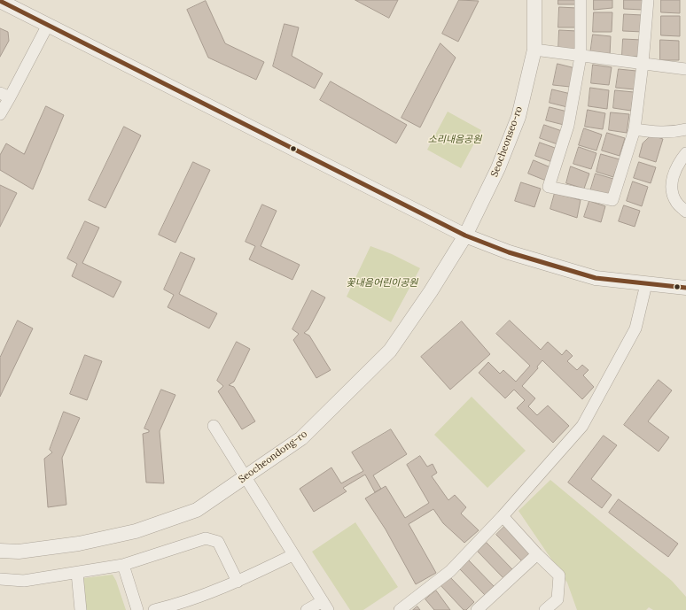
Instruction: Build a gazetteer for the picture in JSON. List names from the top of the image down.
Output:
{
  "streets": {
    "street": ["Seocheonseo-ro", "Seocheondong-ro"]
  },
  "crossings": [
    ["Seocheonseo-ro", "Seocheondong-ro"]
  ],
  "parks": ["소리내음공원", "꽃내음어린이공원"]
}
